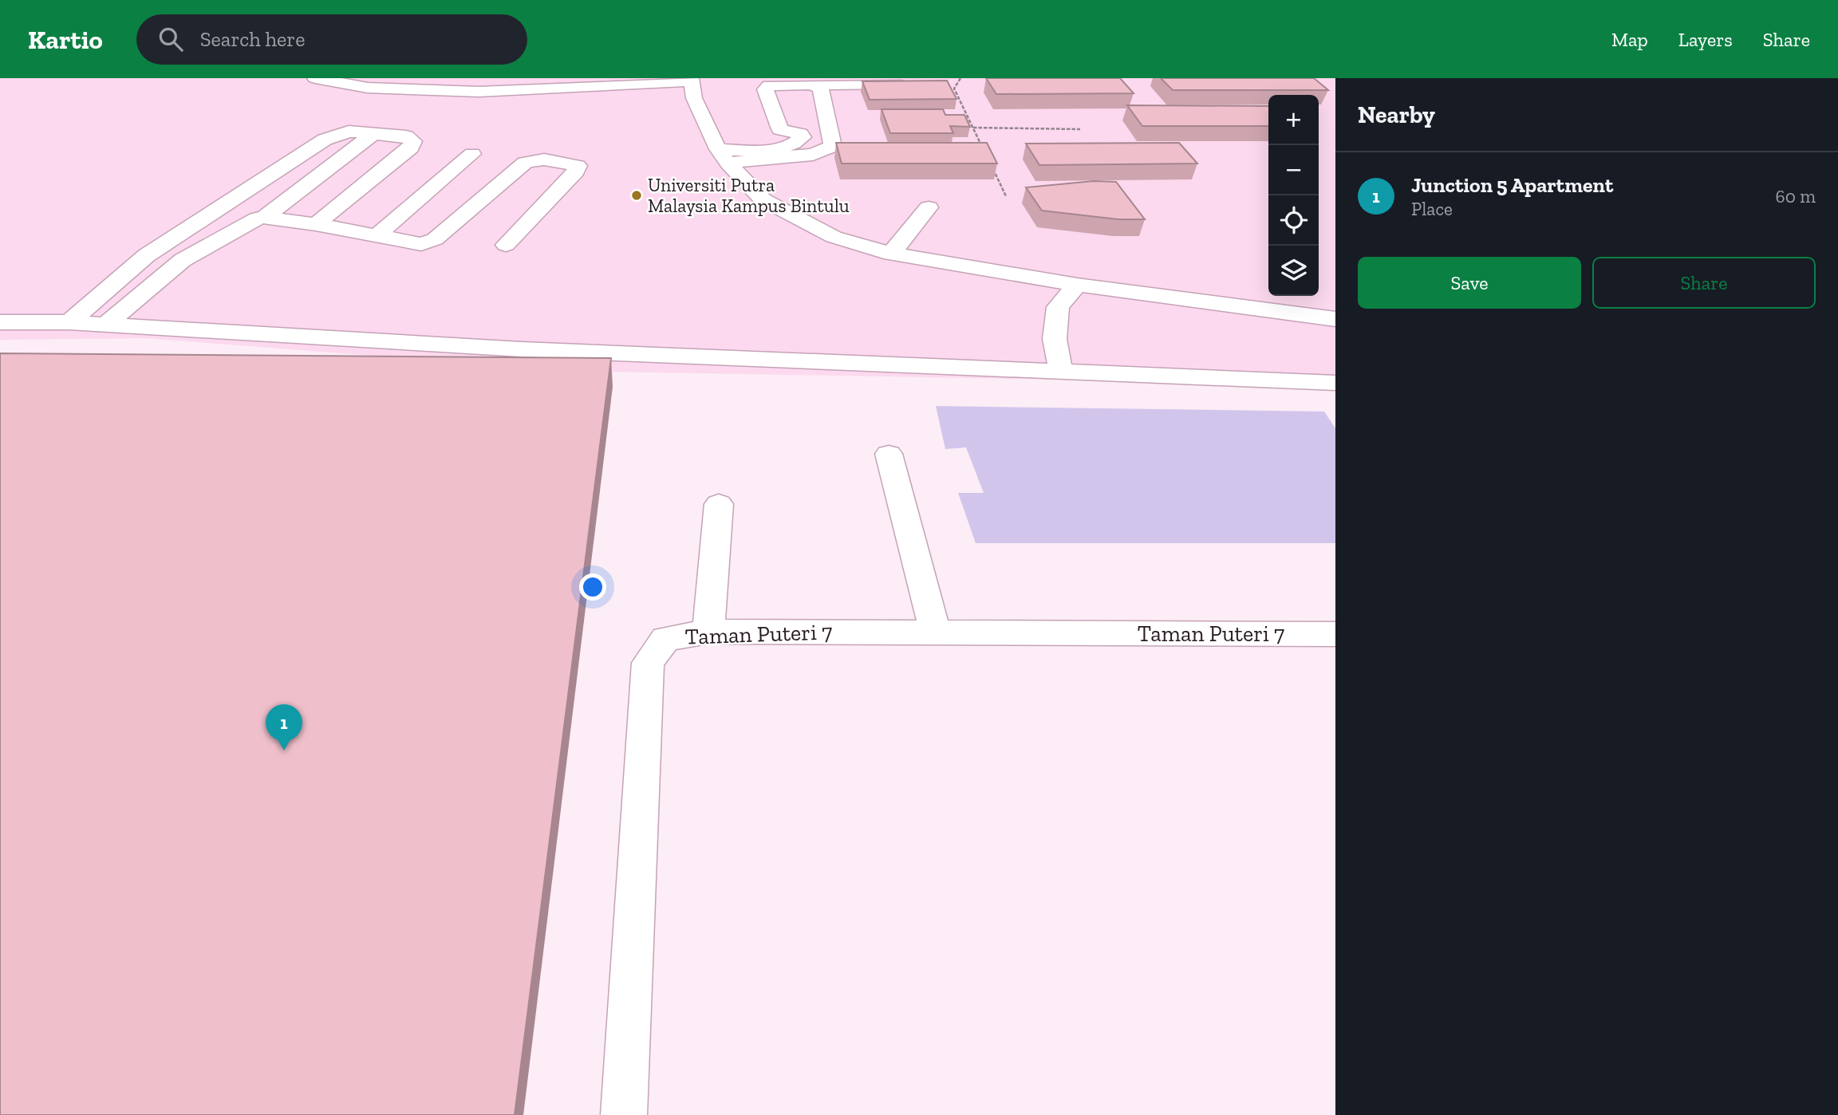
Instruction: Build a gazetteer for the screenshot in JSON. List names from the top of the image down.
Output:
{
  "streets": {
    "street": ["Taman Puteri 7"]
  },
  "places": ["Universiti Putra Malaysia Kampus Bintulu"],
  "page": {
    "header": "Kartio",
    "search": "Search here",
    "nav": ["Map", "Layers", "Share"],
    "heading": "Nearby",
    "map_buttons": ["+", "−"],
    "list": [
      {
        "mark": "1",
        "name": "Junction 5 Apartment",
        "note": "Place",
        "value": "60 m"
      }
    ],
    "buttons": ["Save", "Share"],
    "pins": "1"
  }
}
